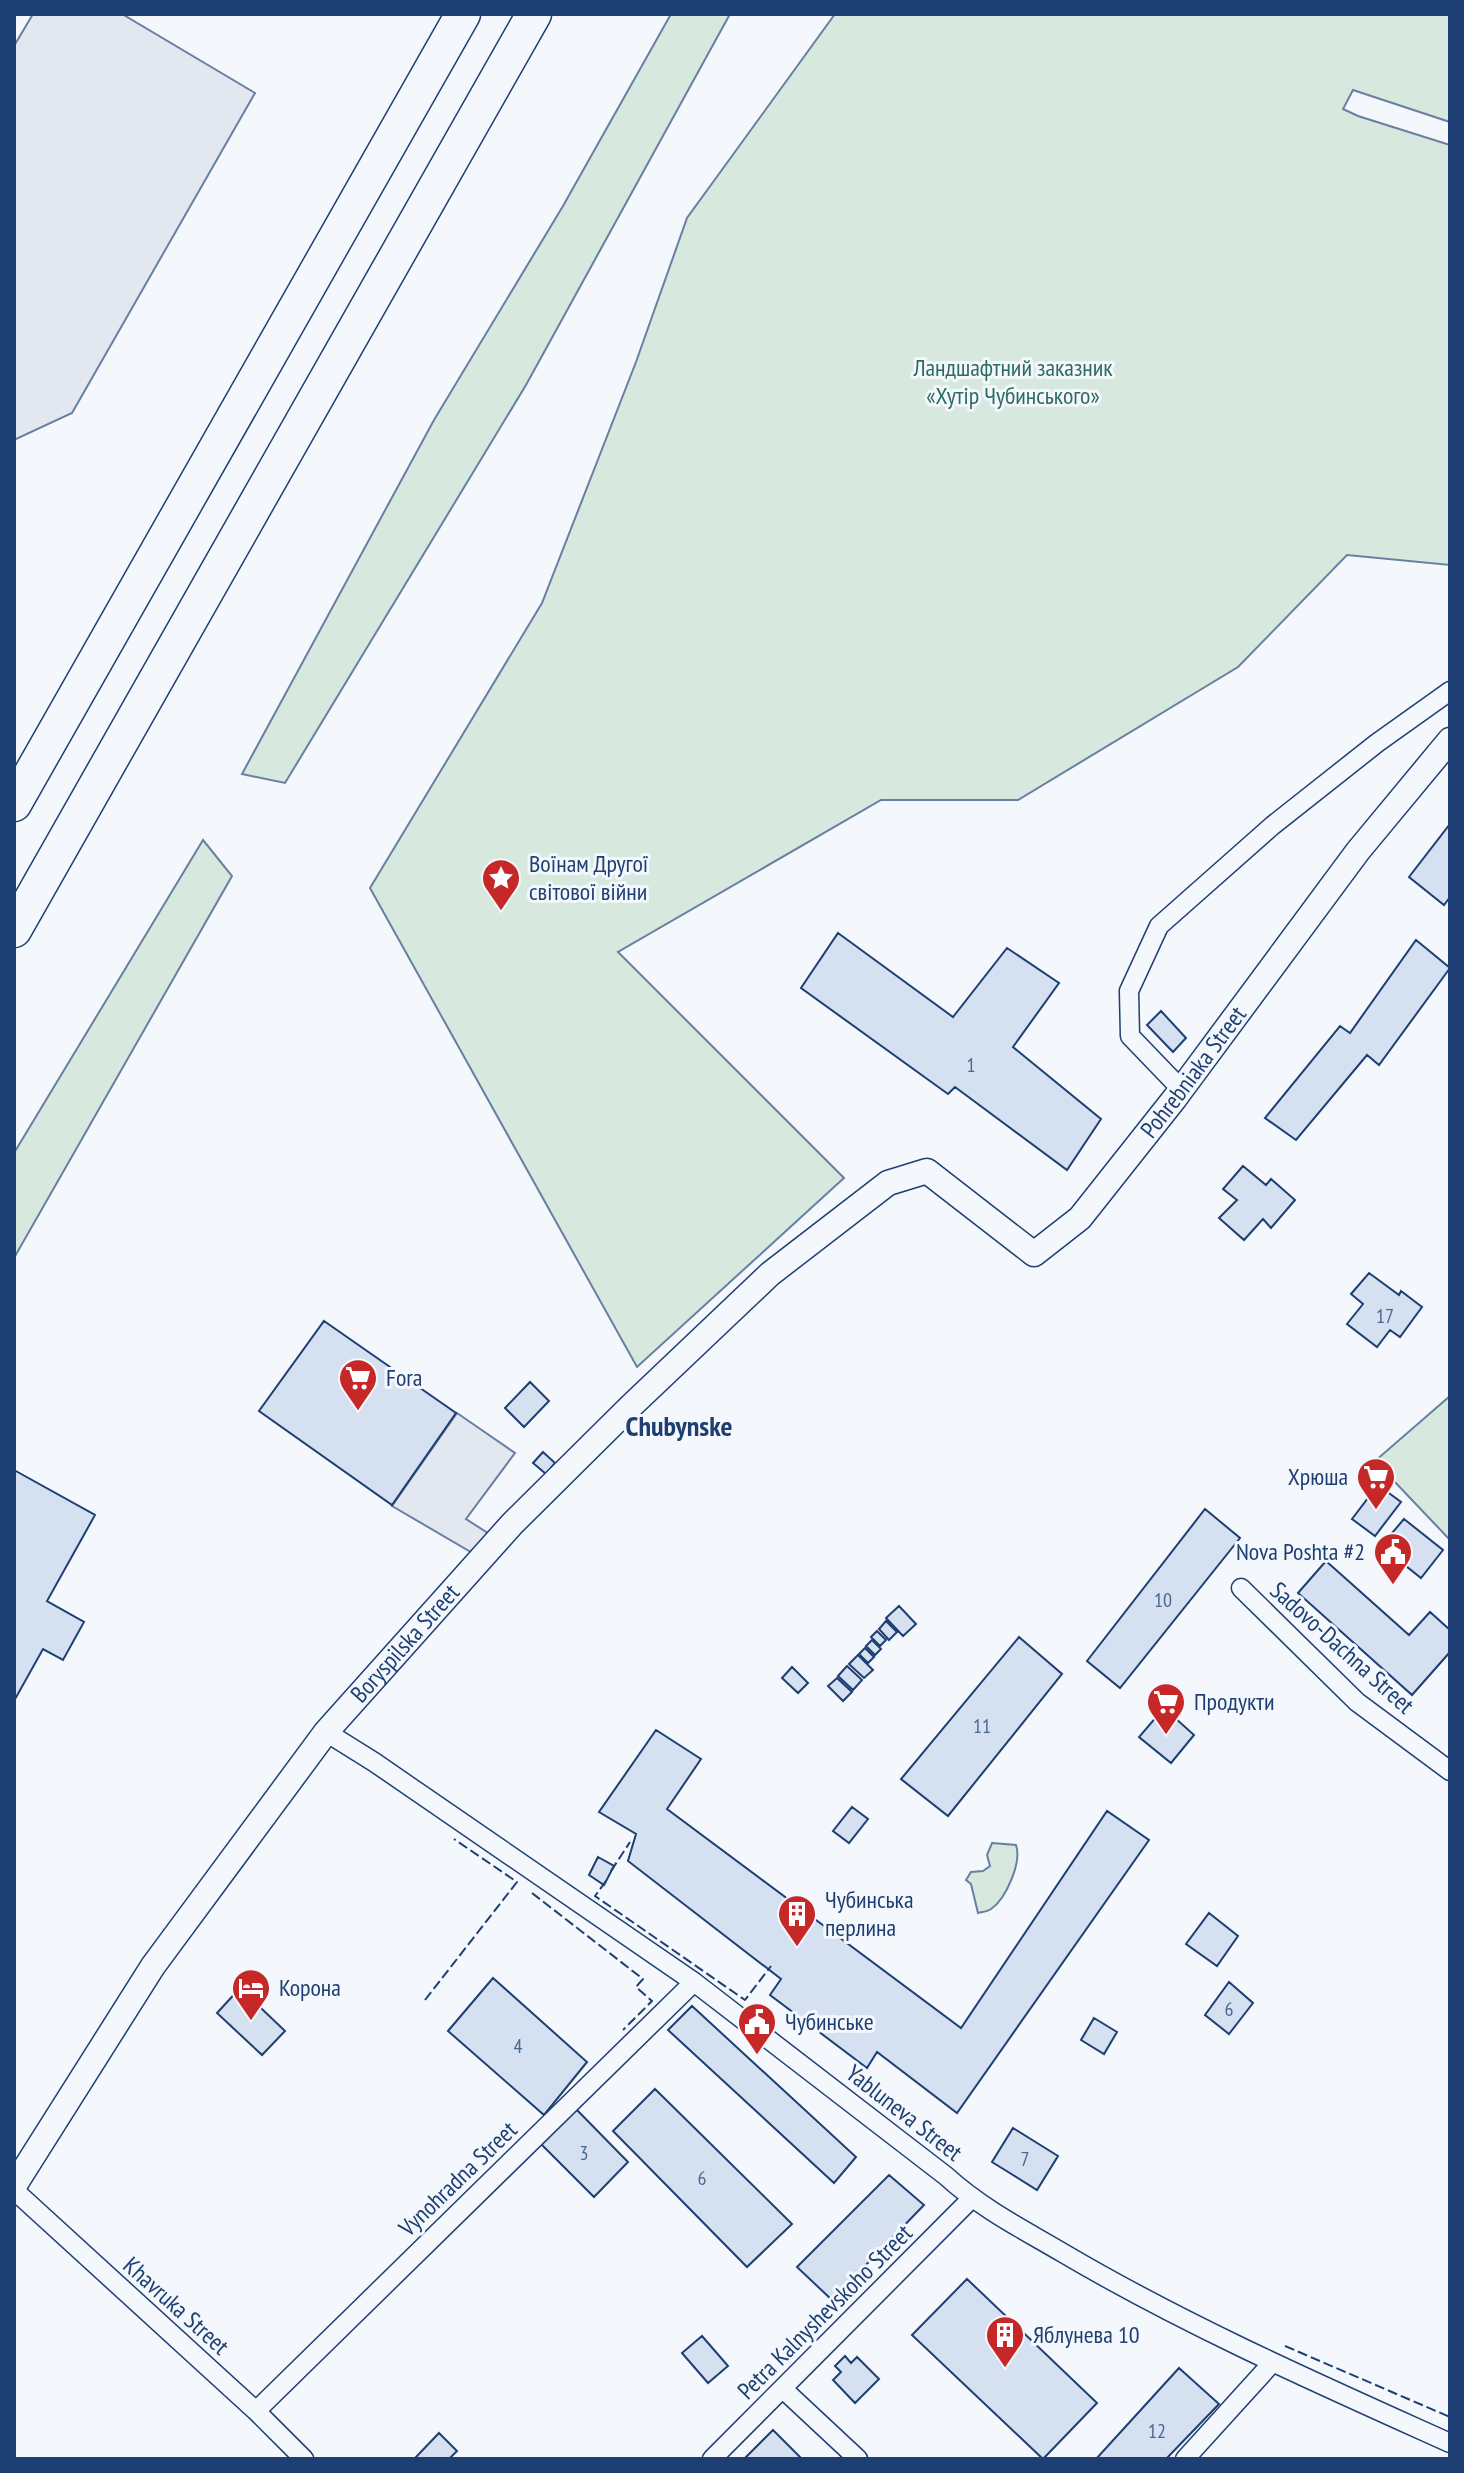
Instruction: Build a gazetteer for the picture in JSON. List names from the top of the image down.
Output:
{
  "streets": {
    "street": [
      "Pohrebniaka Street",
      "Boryspilska Street",
      "Sadovo-Dachna Street",
      "Yabluneva Street",
      "Vynohradna Street",
      "Khavruka Street",
      "Petra Kalnyshevskoho Street"
    ]
  },
  "crossings": [
    ["Pohrebniaka Street", "Boryspilska Street"],
    ["Boryspilska Street", "Yabluneva Street"],
    ["Boryspilska Street", "Khavruka Street"],
    ["Yabluneva Street", "Vynohradna Street"],
    ["Yabluneva Street", "Petra Kalnyshevskoho Street"],
    ["Vynohradna Street", "Khavruka Street"]
  ],
  "districts": ["Chubynske"],
  "parks": ["Ландшафтний заказник «Хутір Чубинського»"],
  "places": {
    "place": ["Воїнам Другої світової війни"],
    "supermarket": ["Fora", "Хрюша", "Продукти"],
    "public building": ["Nova Poshta #2", "Чубинське"],
    "building": ["Чубинська перлина", "Яблунева 10"],
    "hotel": ["Корона"]
  },
  "house_numbers": [
    "1",
    "17",
    "10",
    "11",
    "6",
    "4",
    "3",
    "7",
    "6",
    "12"
  ]
}
